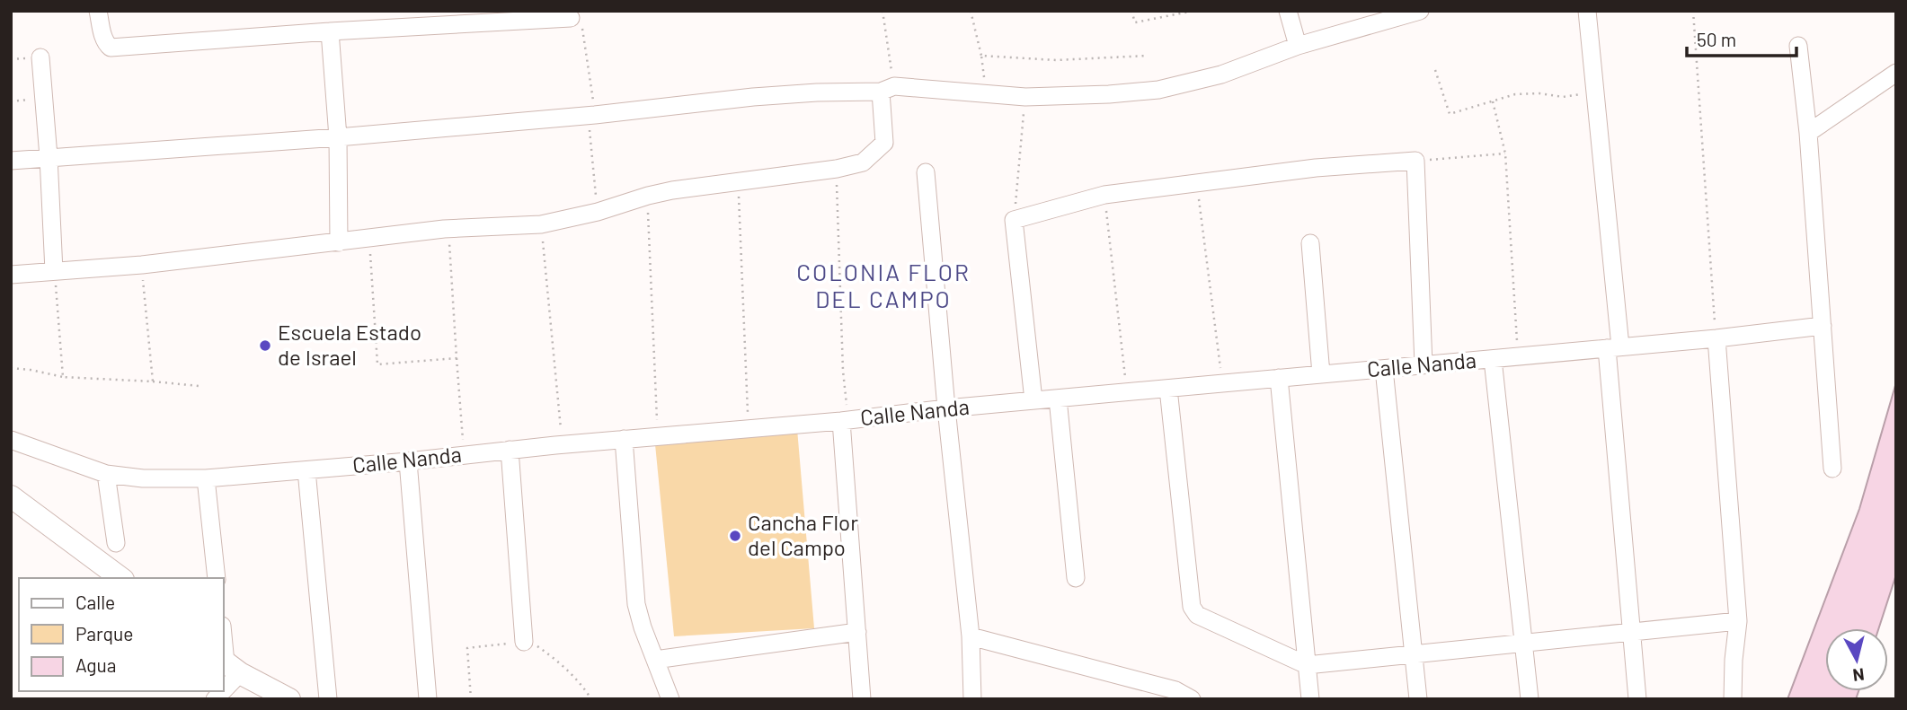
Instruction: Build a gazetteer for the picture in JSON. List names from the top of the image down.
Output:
{
  "streets": {
    "street": ["Calle Nanda"]
  },
  "districts": ["COLONIA FLOR DEL CAMPO"],
  "places": ["Escuela Estado de Israel", "Cancha Flor del Campo"],
  "legend": ["Calle", "Parque", "Agua"],
  "scale_bar": "50 m",
  "north": "bottom"
}
